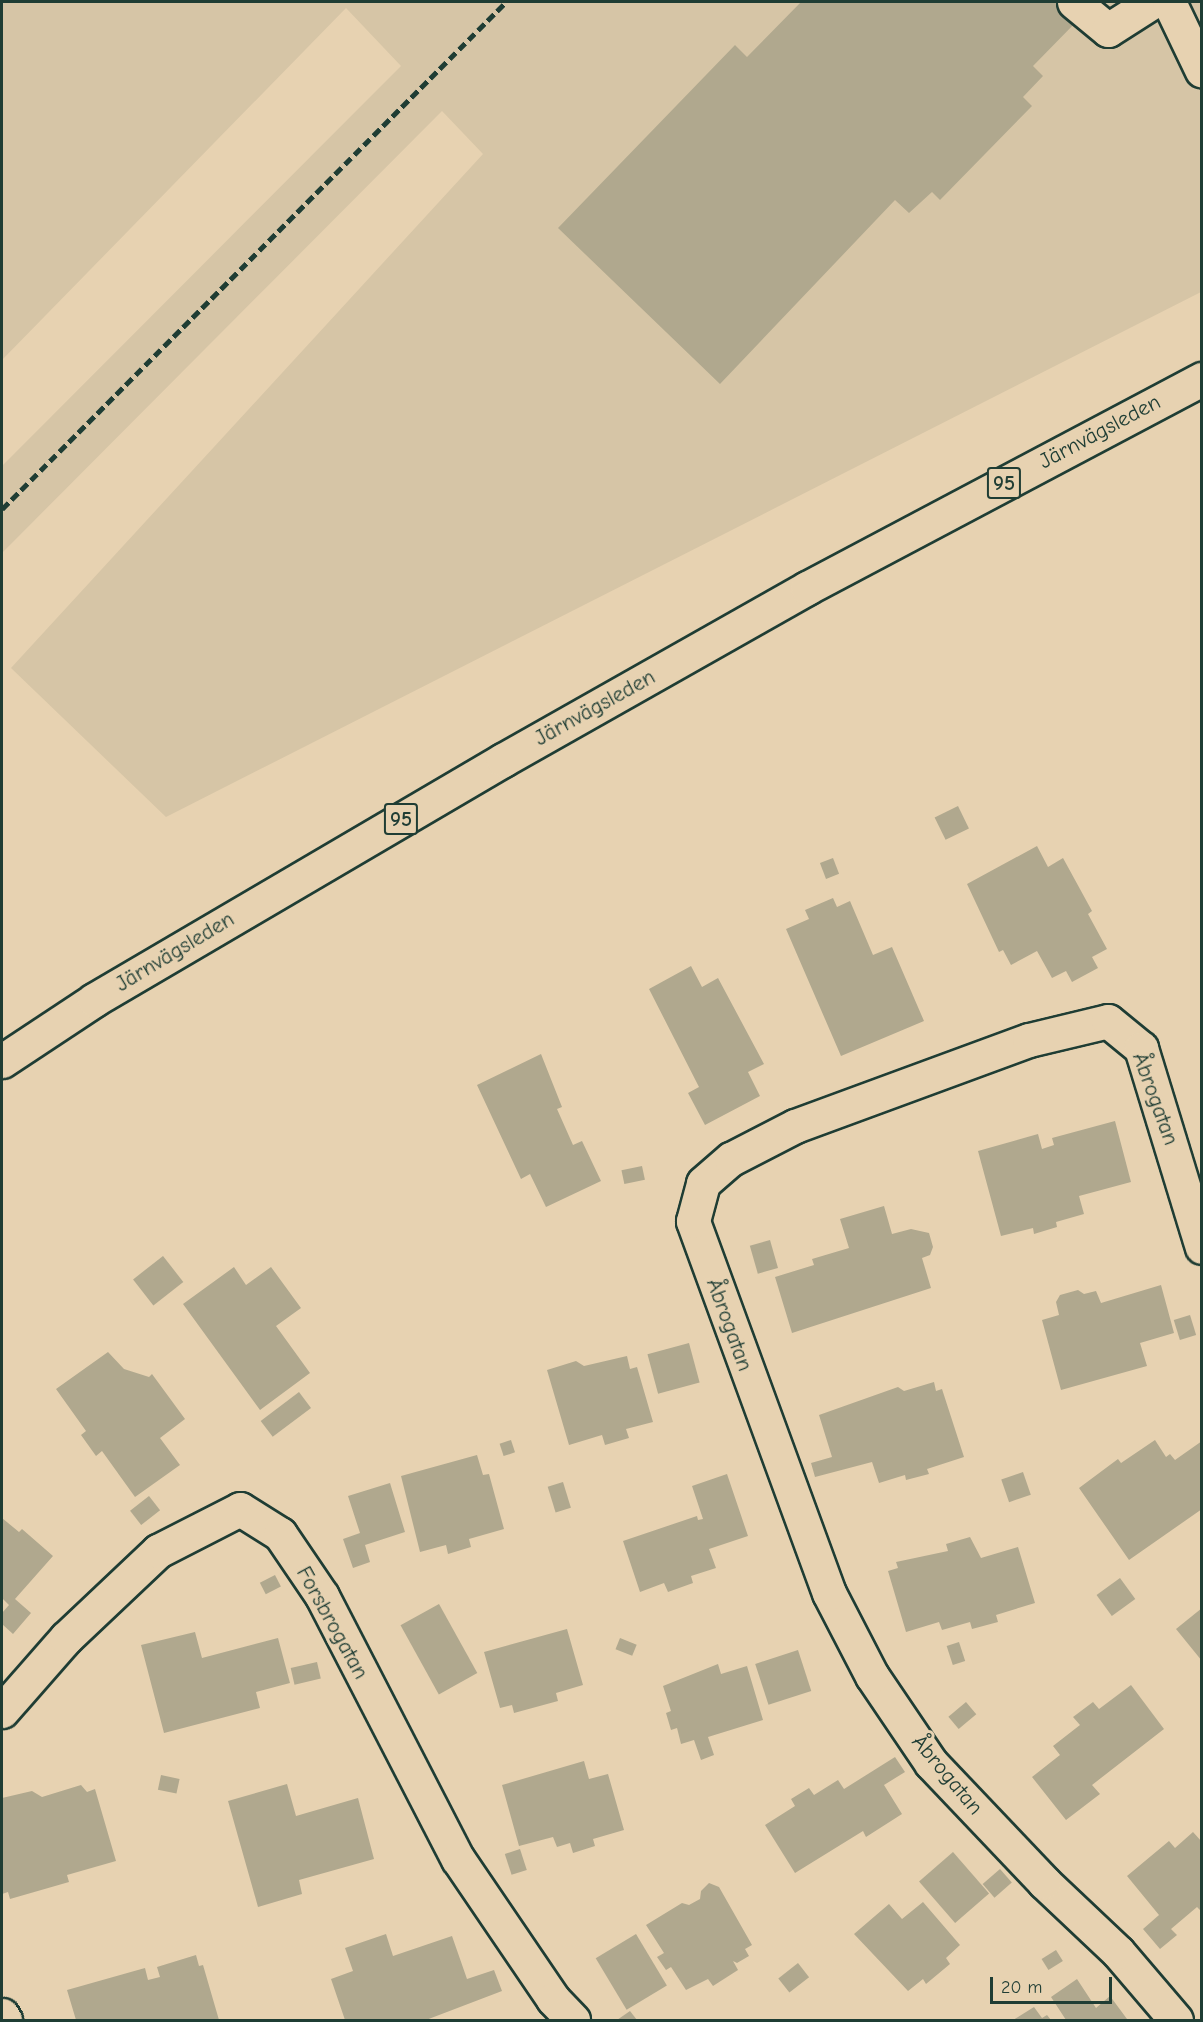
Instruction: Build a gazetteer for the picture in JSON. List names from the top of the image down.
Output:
{
  "streets": {
    "street": [
      "Järnvägsleden",
      "95",
      "Åbrogatan",
      "Forsbrogatan"
    ]
  },
  "scale_bar": "20 m"
}
